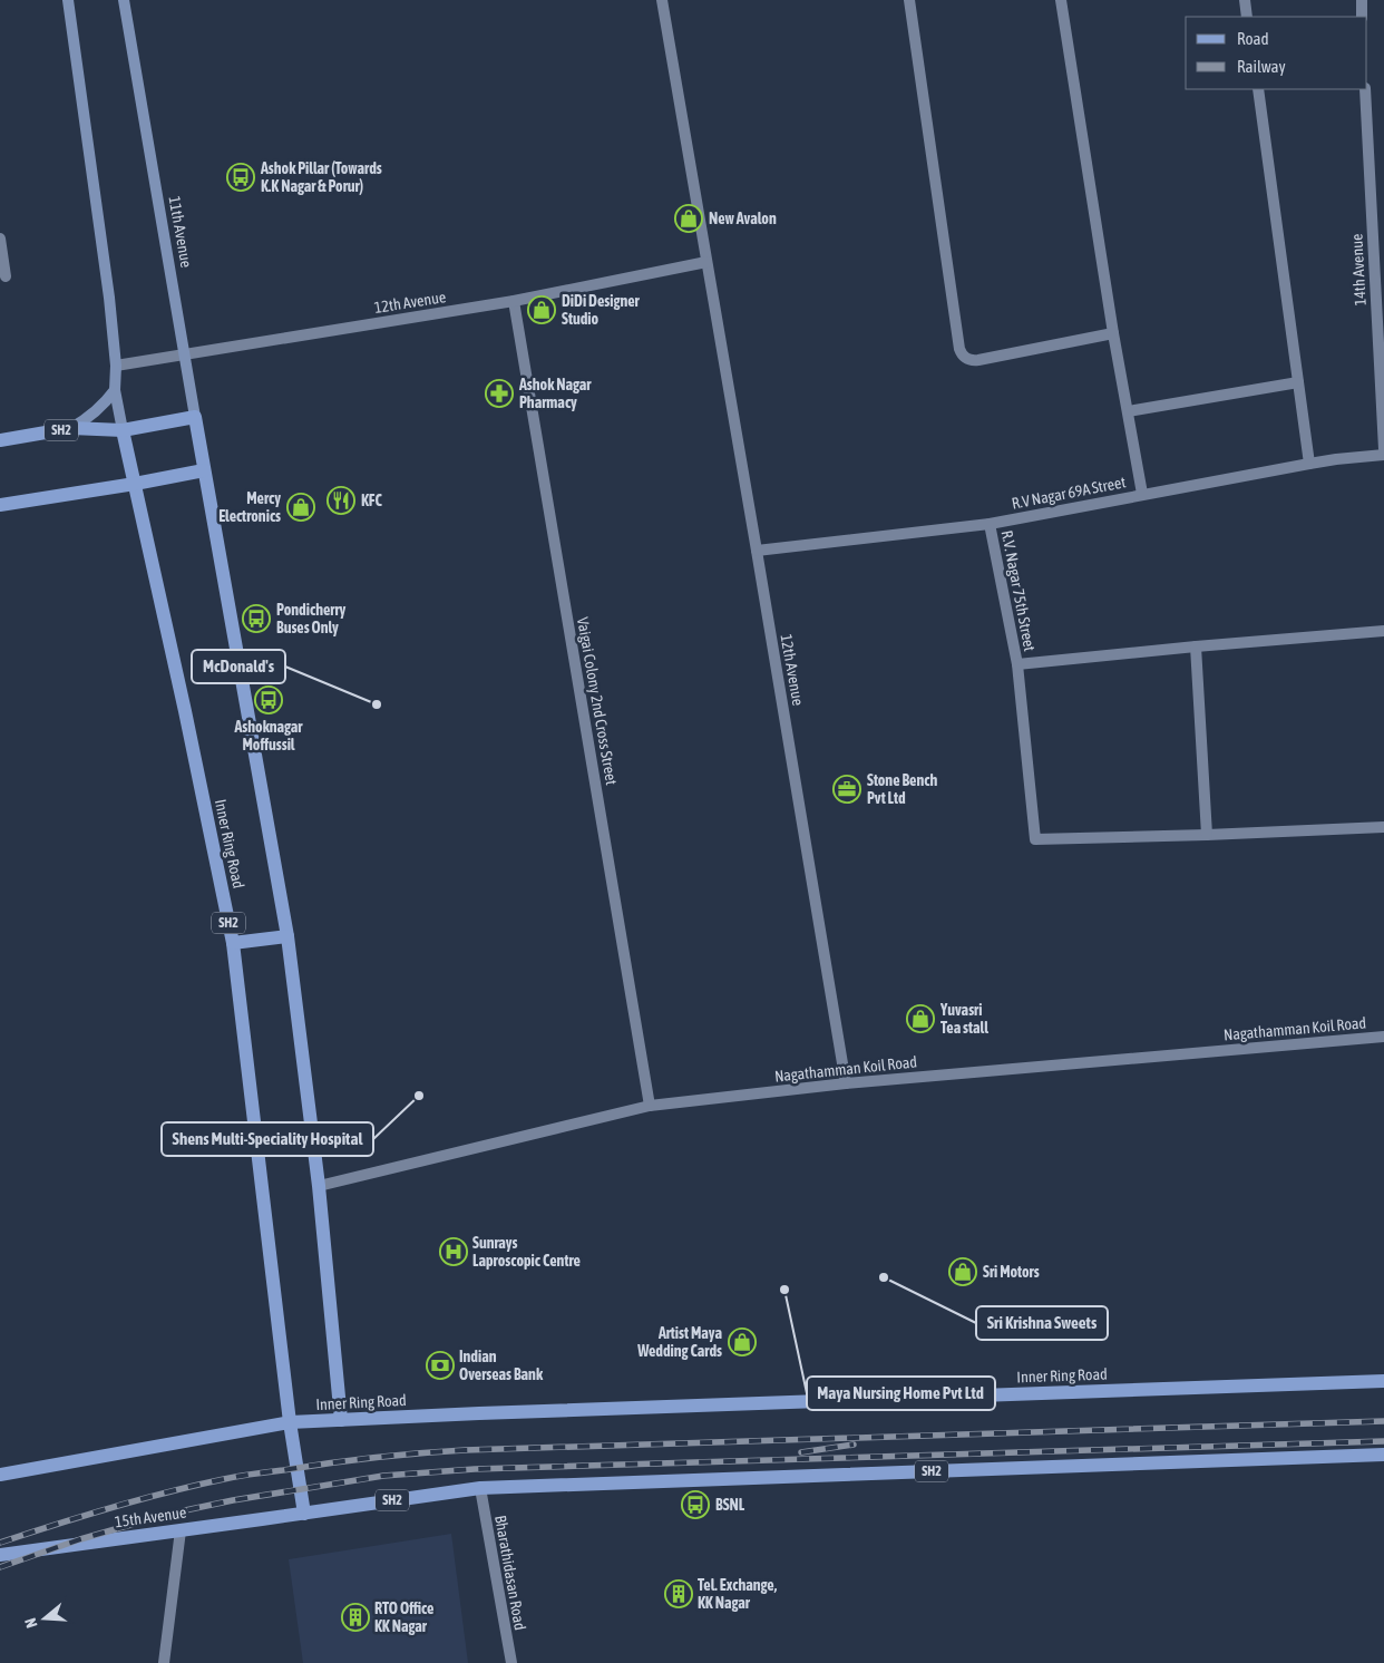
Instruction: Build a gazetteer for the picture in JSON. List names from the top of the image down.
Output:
{
  "streets": {
    "main road": [
      "11th Avenue",
      "SH2",
      "Inner Ring Road",
      "15th Avenue"
    ],
    "street": [
      "14th Avenue",
      "12th Avenue",
      "R.V Nagar 69A Street",
      "R.V. Nagar 75th Street",
      "Vaigai Colony 2nd Cross Street",
      "Nagathamman Koil Road",
      "Bharathidasan Road"
    ]
  },
  "crossings": [
    ["11th Avenue", "12th Avenue"],
    ["11th Avenue", "SH2"],
    ["11th Avenue", "Inner Ring Road"],
    ["11th Avenue", "Nagathamman Koil Road"],
    ["12th Avenue", "R.V Nagar 69A Street"],
    ["12th Avenue", "Vaigai Colony 2nd Cross Street"],
    ["12th Avenue", "Nagathamman Koil Road"],
    ["SH2", "Inner Ring Road"],
    ["SH2", "15th Avenue"],
    ["SH2", "Bharathidasan Road"],
    ["R.V Nagar 69A Street", "R.V. Nagar 75th Street"],
    ["Vaigai Colony 2nd Cross Street", "Nagathamman Koil Road"]
  ],
  "places": {
    "bus stop": [
      "Ashok Pillar (Towards K.K Nagar & Porur)",
      "Pondicherry Buses Only",
      "Ashoknagar Moffussil",
      "BSNL"
    ],
    "shop": [
      "New Avalon",
      "DiDi Designer Studio",
      "Mercy Electronics",
      "Yuvasri Tea stall",
      "Sri Motors",
      "Artist Maya Wedding Cards"
    ],
    "pharmacy": ["Ashok Nagar Pharmacy"],
    "restaurant": ["KFC"],
    "other": [
      "McDonald's",
      "Shens Multi-Speciality Hospital",
      "Sri Krishna Sweets",
      "Maya Nursing Home Pvt Ltd"
    ],
    "office": ["Stone Bench Pvt Ltd"],
    "hospital": ["Sunrays Laproscopic Centre"],
    "bank": ["Indian Overseas Bank"],
    "building": ["Tel. Exchange, KK Nagar", "RTO Office KK Nagar"]
  },
  "legend": ["Road", "Railway"],
  "north": "left"
}
